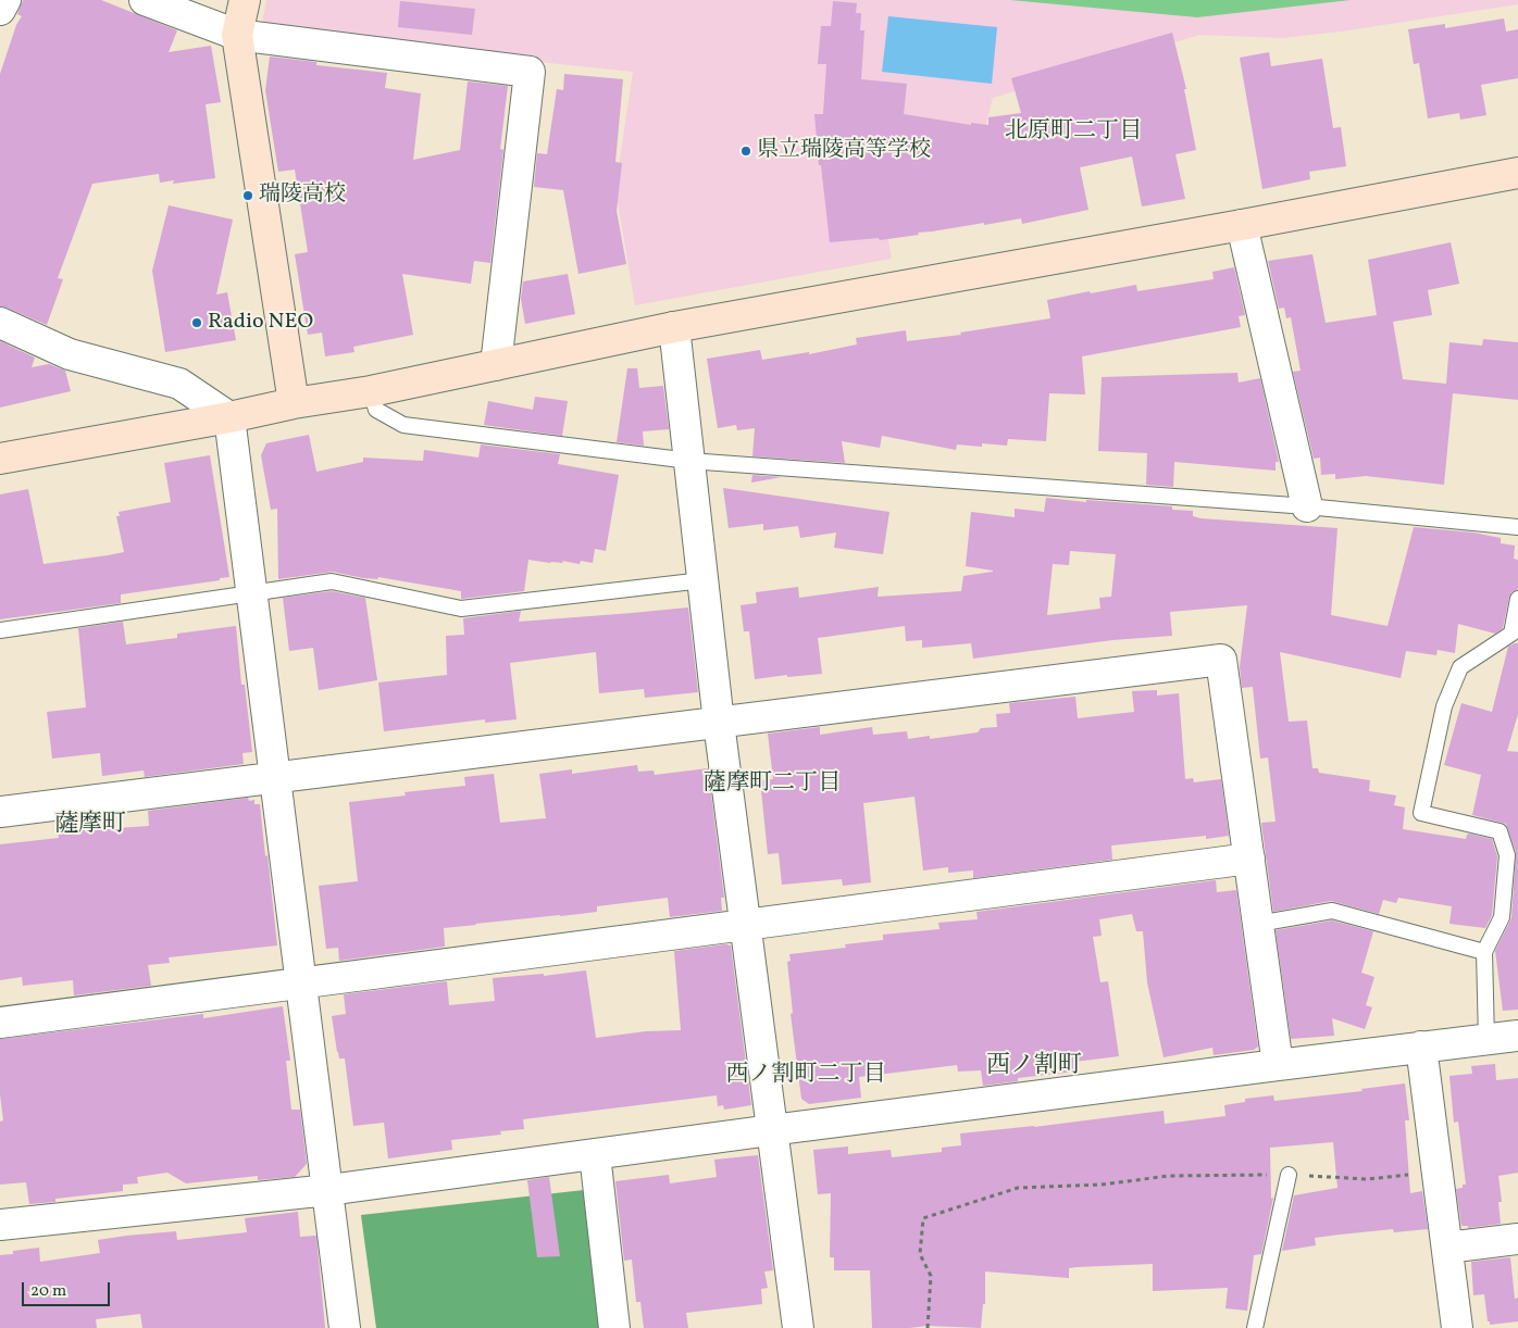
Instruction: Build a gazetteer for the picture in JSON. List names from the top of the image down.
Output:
{
  "districts": [
    "北原町二丁目",
    "薩摩町二丁目",
    "薩摩町",
    "西ノ割町",
    "西ノ割町二丁目"
  ],
  "places": ["県立瑞陵高等学校", "瑞陵高校", "Radio NEO"],
  "scale_bar": "20 m"
}
